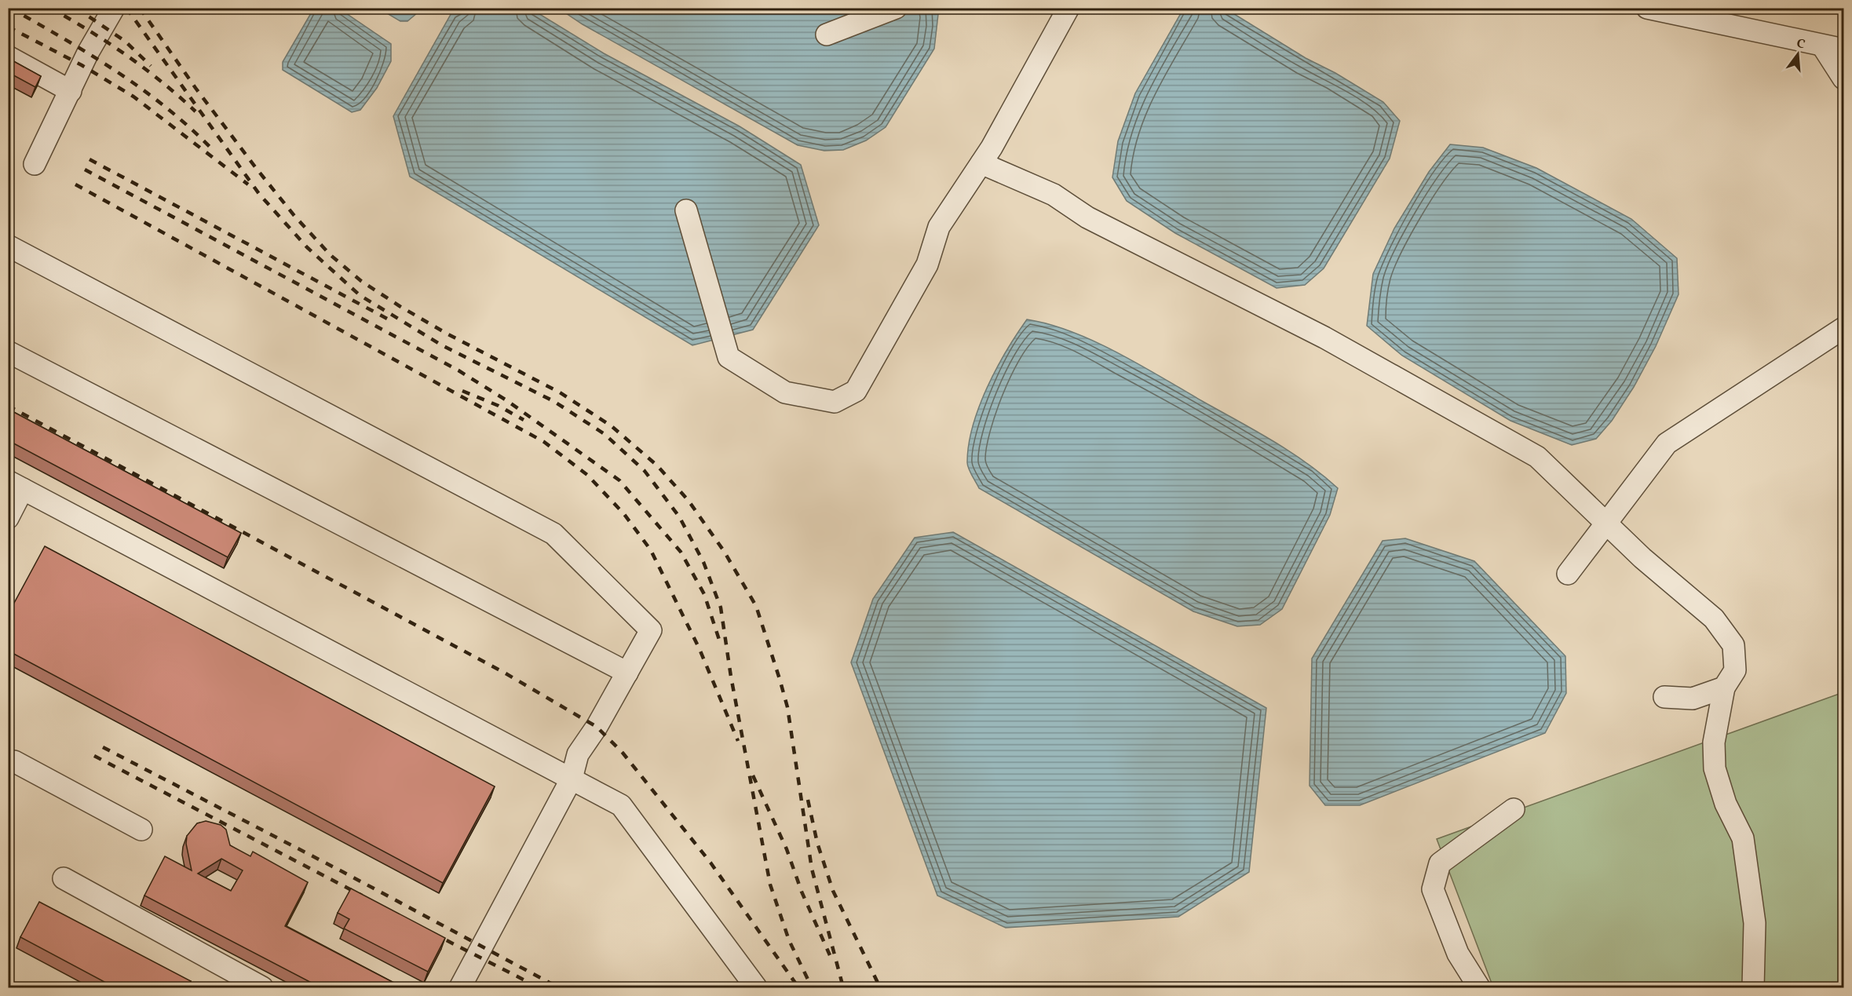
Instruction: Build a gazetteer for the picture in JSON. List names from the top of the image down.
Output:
{
  "north": "top"
}
